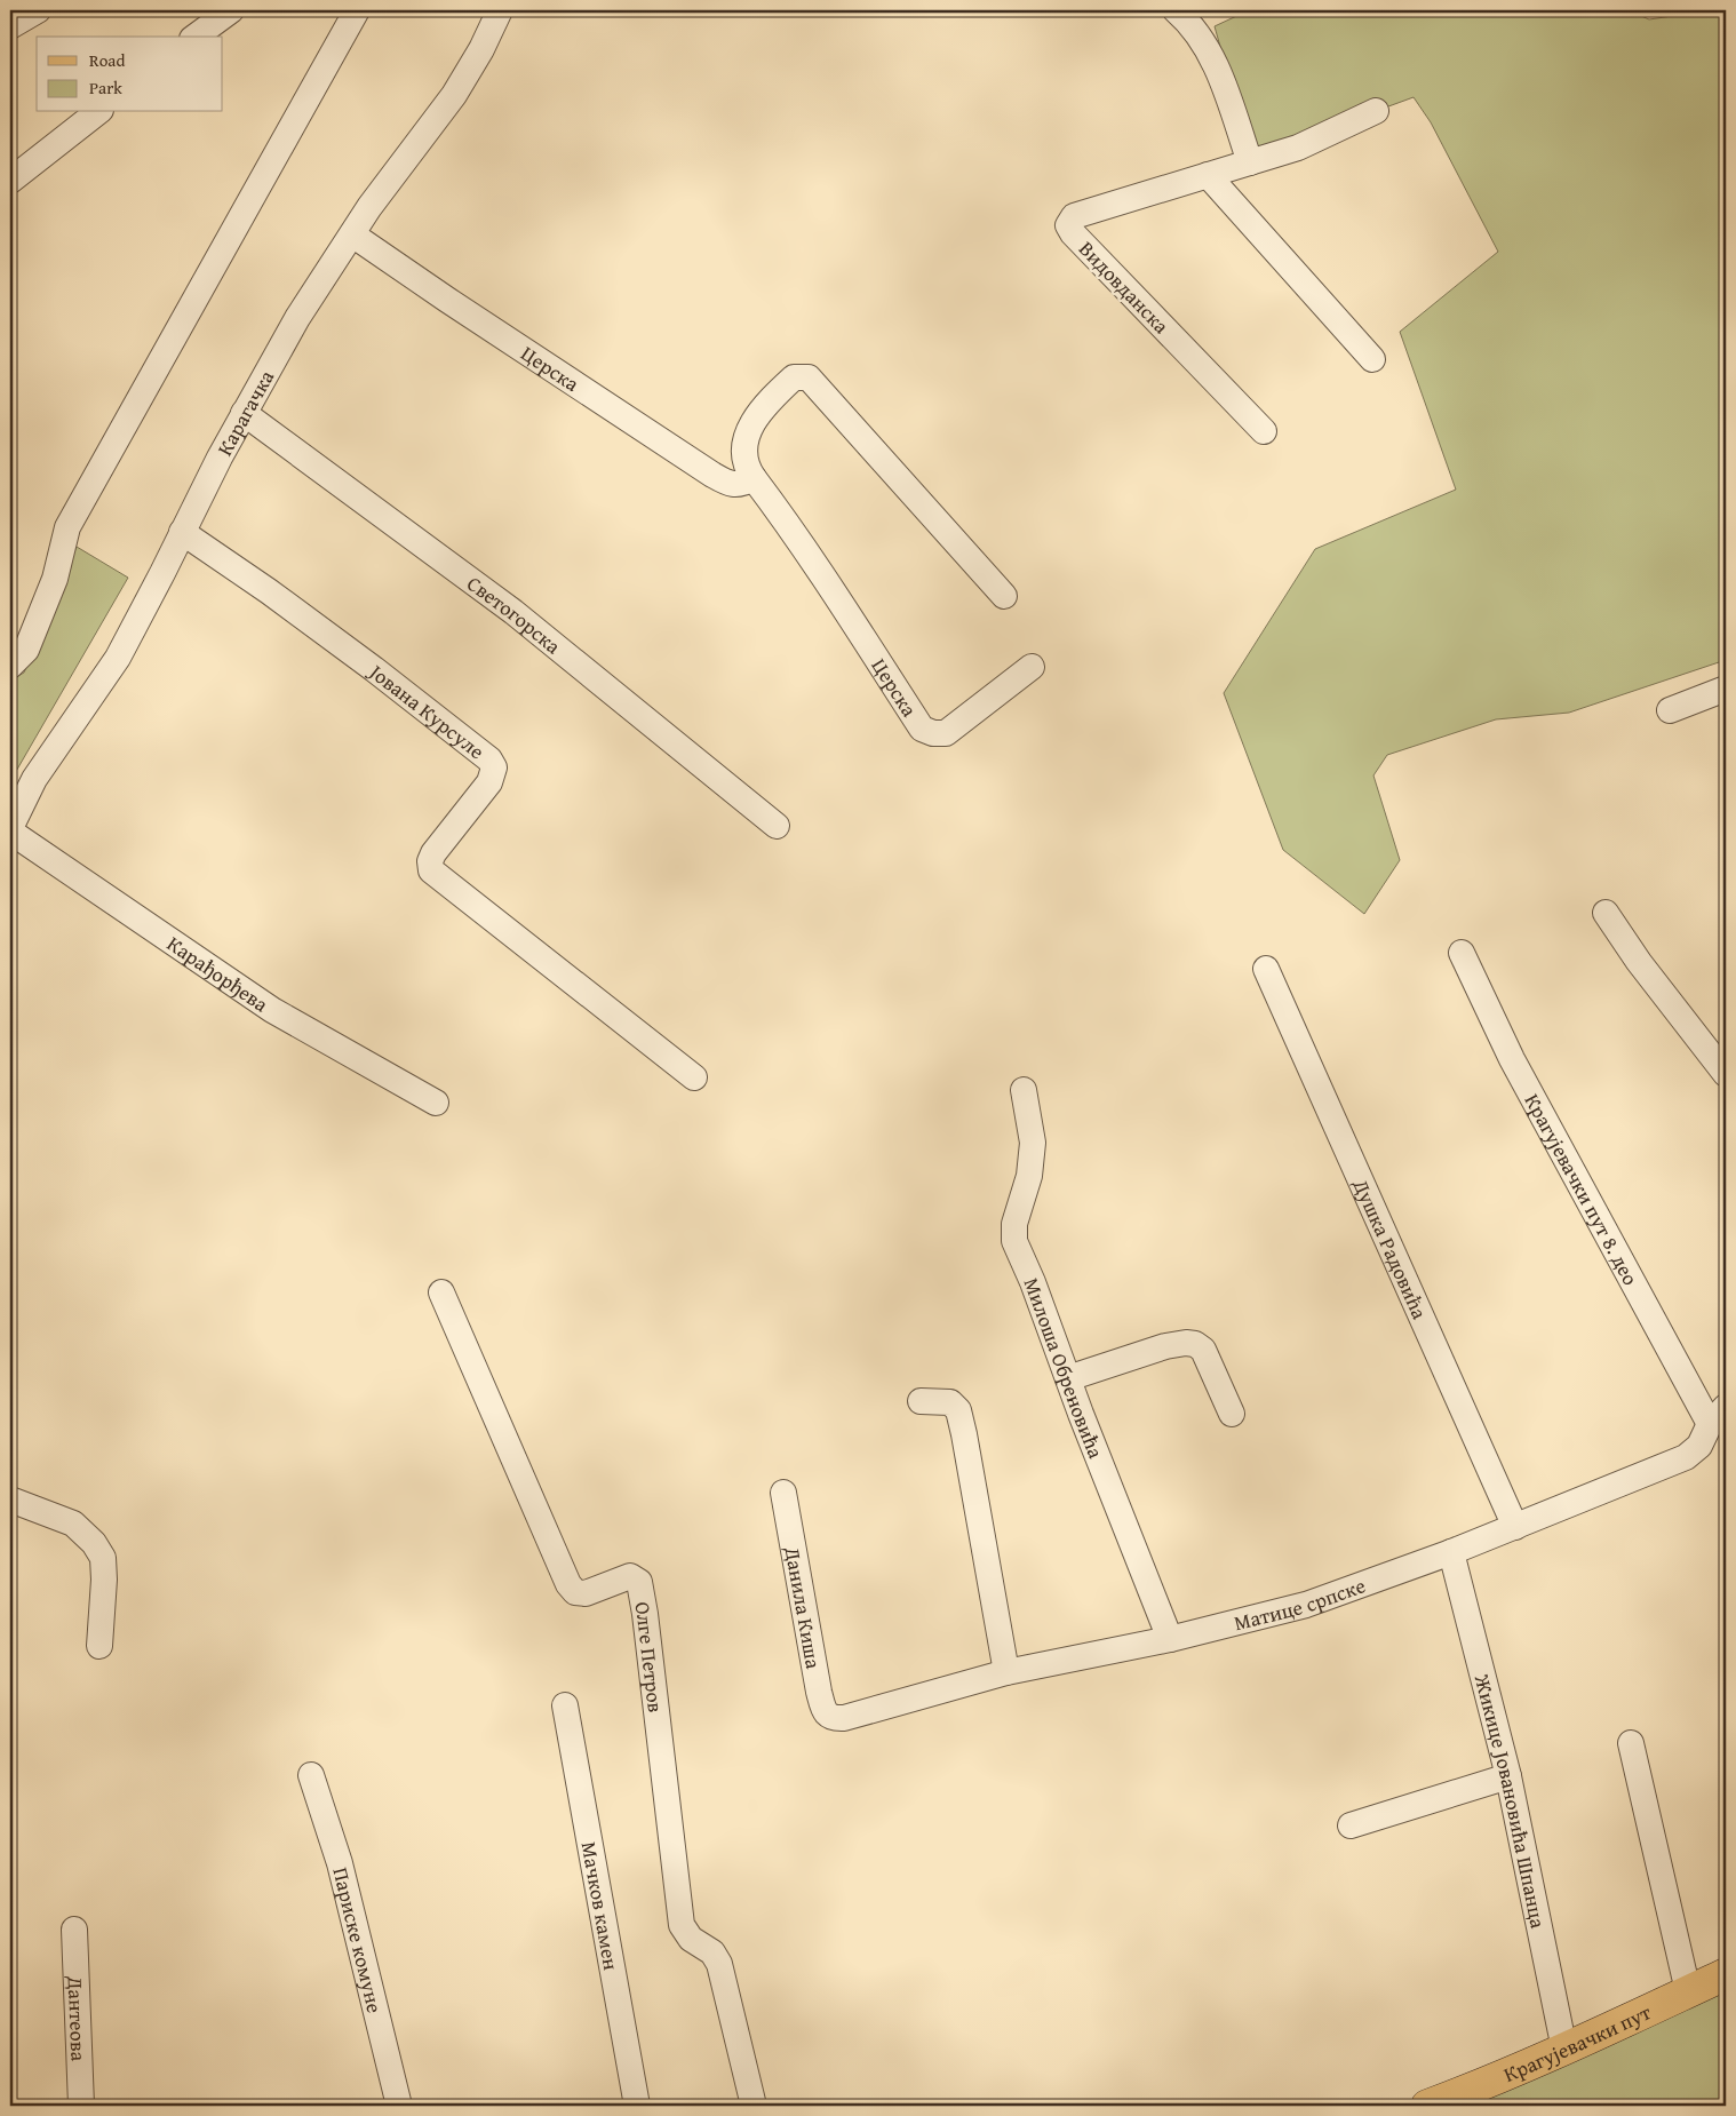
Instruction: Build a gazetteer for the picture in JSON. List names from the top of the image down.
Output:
{
  "streets": {
    "main road": ["Крагујевачки пут"],
    "street": [
      "Видовданска",
      "Церска",
      "Карагачка",
      "Светогорска",
      "Јована Курсуле",
      "Карађорђева",
      "Крагујевачки пут 8. део",
      "Душка Радовића",
      "Милоша Обреновића",
      "Матице српске",
      "Данила Киша",
      "Олге Петров",
      "Жикице Јовановића Шпанца",
      "Мачков камен",
      "Париске комуне",
      "Дантеова"
    ]
  },
  "crossings": [
    ["Церска", "Карагачка"],
    ["Карагачка", "Светогорска"],
    ["Карагачка", "Јована Курсуле"],
    ["Карагачка", "Карађорђева"],
    ["Крагујевачки пут 8. део", "Матице српске"],
    ["Душка Радовића", "Матице српске"],
    ["Милоша Обреновића", "Матице српске"],
    ["Матице српске", "Данила Киша"],
    ["Матице српске", "Жикице Јовановића Шпанца"],
    ["Жикице Јовановића Шпанца", "Крагујевачки пут"]
  ],
  "legend": ["Road", "Park"]
}
